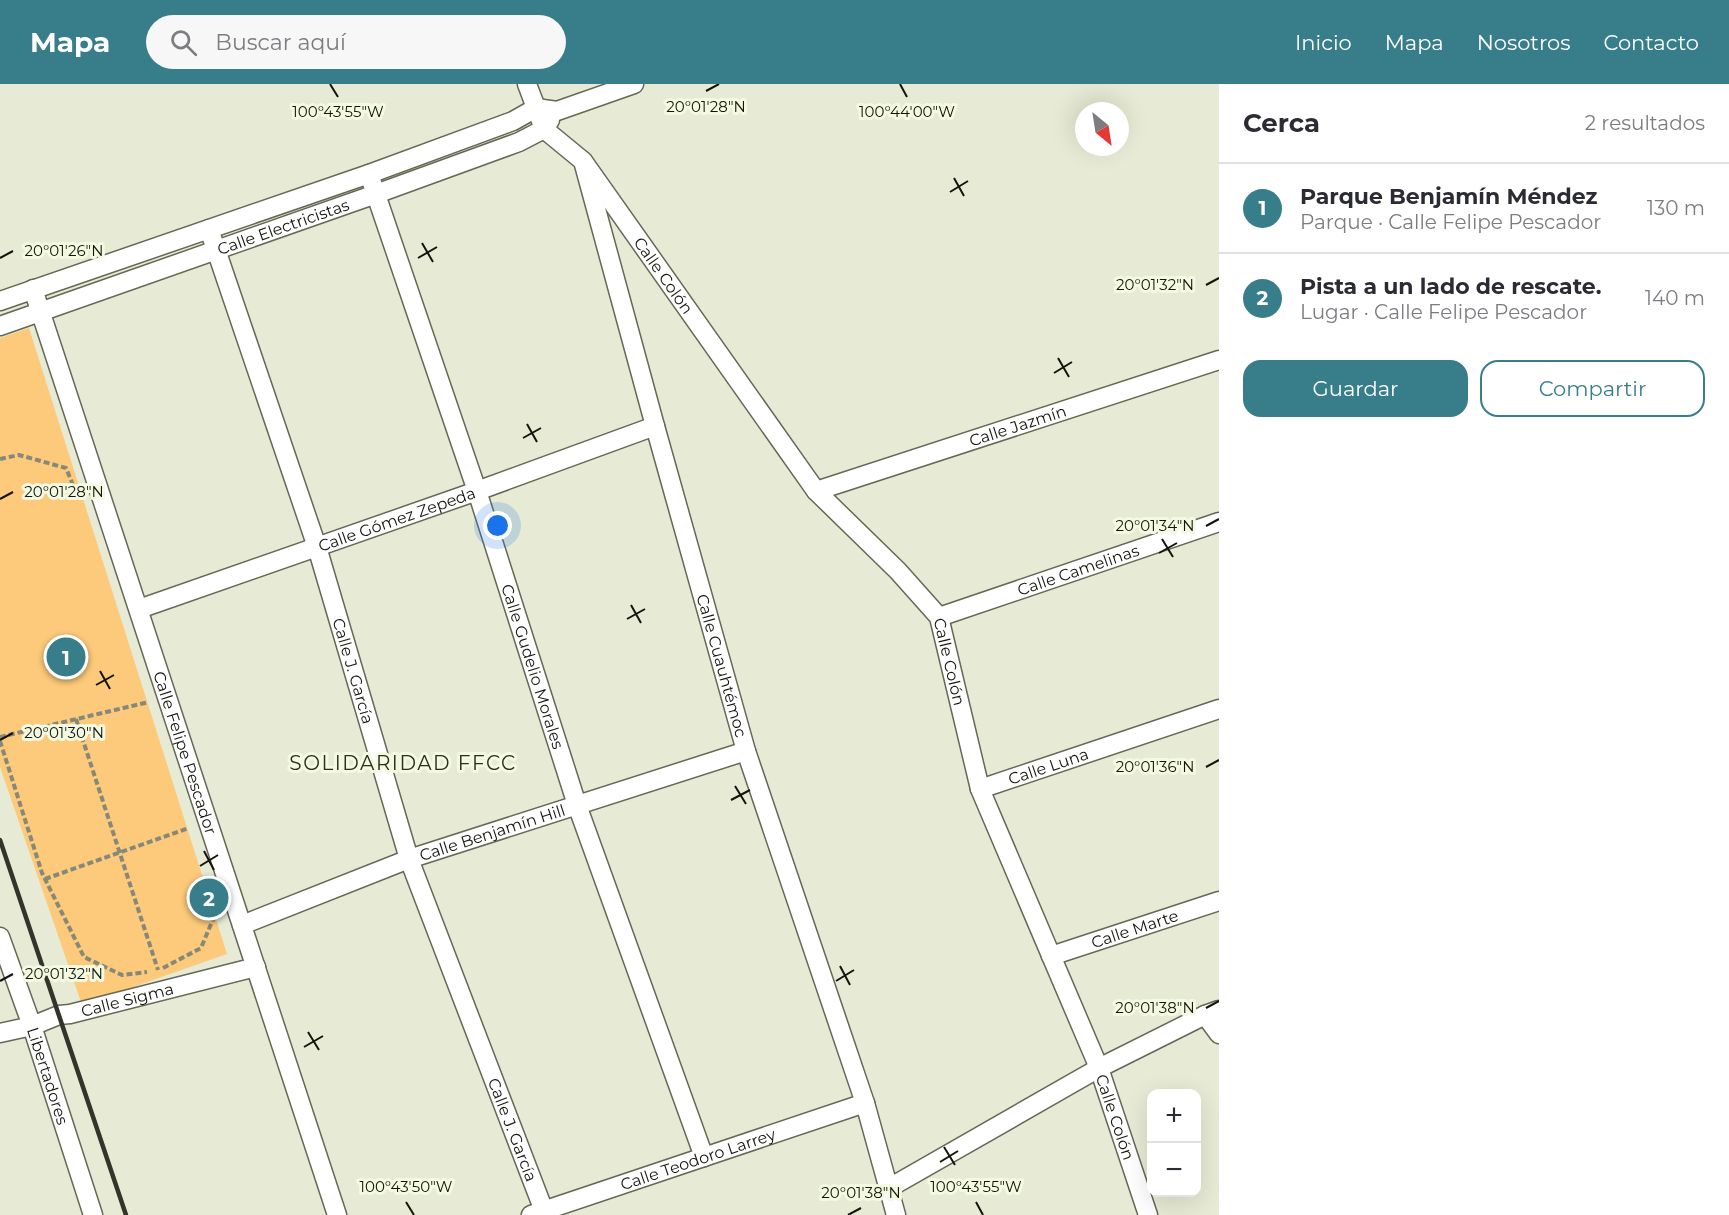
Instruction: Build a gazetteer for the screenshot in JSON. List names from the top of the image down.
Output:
{
  "streets": {
    "street": [
      "Calle Electricistas",
      "Calle Colón",
      "Calle Jazmín",
      "Calle Gómez Zepeda",
      "Calle Camelinas",
      "Calle Gudelio Morales",
      "Calle Cuauhtémoc",
      "Calle J. García",
      "Calle Felipe Pescador",
      "Calle Luna",
      "Calle Benjamín Hill",
      "Calle Marte",
      "Calle Sigma",
      "Libertadores",
      "Calle Teodoro Larrey"
    ]
  },
  "crossings": [
    ["Calle Electricistas", "Calle Gudelio Morales"],
    ["Calle Electricistas", "Calle J. García"],
    ["Calle Electricistas", "Calle Felipe Pescador"],
    ["Calle Colón", "Calle Jazmín"],
    ["Calle Colón", "Calle Camelinas"],
    ["Calle Colón", "Calle Cuauhtémoc"],
    ["Calle Colón", "Calle Luna"],
    ["Calle Colón", "Calle Marte"],
    ["Calle Gómez Zepeda", "Calle Gudelio Morales"],
    ["Calle Gómez Zepeda", "Calle Cuauhtémoc"],
    ["Calle Gómez Zepeda", "Calle J. García"],
    ["Calle Gómez Zepeda", "Calle Felipe Pescador"],
    ["Calle Gudelio Morales", "Calle Benjamín Hill"],
    ["Calle Gudelio Morales", "Calle Teodoro Larrey"],
    ["Calle Cuauhtémoc", "Calle Benjamín Hill"],
    ["Calle Cuauhtémoc", "Calle Teodoro Larrey"],
    ["Calle J. García", "Calle Benjamín Hill"],
    ["Calle J. García", "Calle Teodoro Larrey"],
    ["Calle Felipe Pescador", "Calle Benjamín Hill"],
    ["Calle Felipe Pescador", "Calle Sigma"],
    ["Calle Sigma", "Libertadores"]
  ],
  "districts": ["SOLIDARIDAD FFCC"],
  "north": "bottom right",
  "page": {
    "header": "Mapa",
    "search": "Buscar aquí",
    "nav": [
      "Inicio",
      "Mapa",
      "Nosotros",
      "Contacto"
    ],
    "heading": ["Cerca", "2 resultados"],
    "list": [
      {
        "mark": "1",
        "name": "Parque Benjamín Méndez",
        "note": "Parque · Calle Felipe Pescador",
        "value": "130 m"
      },
      {
        "mark": "2",
        "name": "Pista a un lado de rescate.",
        "note": "Lugar · Calle Felipe Pescador",
        "value": "140 m"
      }
    ],
    "buttons": ["Guardar", "Compartir"],
    "pins": ["1", "2"],
    "map_buttons": ["+", "−"]
  },
  "coordinates": [
    "20°01'28\"N",
    "100°43'55\"W",
    "100°44'00\"W",
    "20°01'26\"N",
    "20°01'32\"N",
    "20°01'34\"N",
    "20°01'30\"N",
    "20°01'36\"N",
    "20°01'38\"N",
    "100°43'50\"W"
  ]
}
